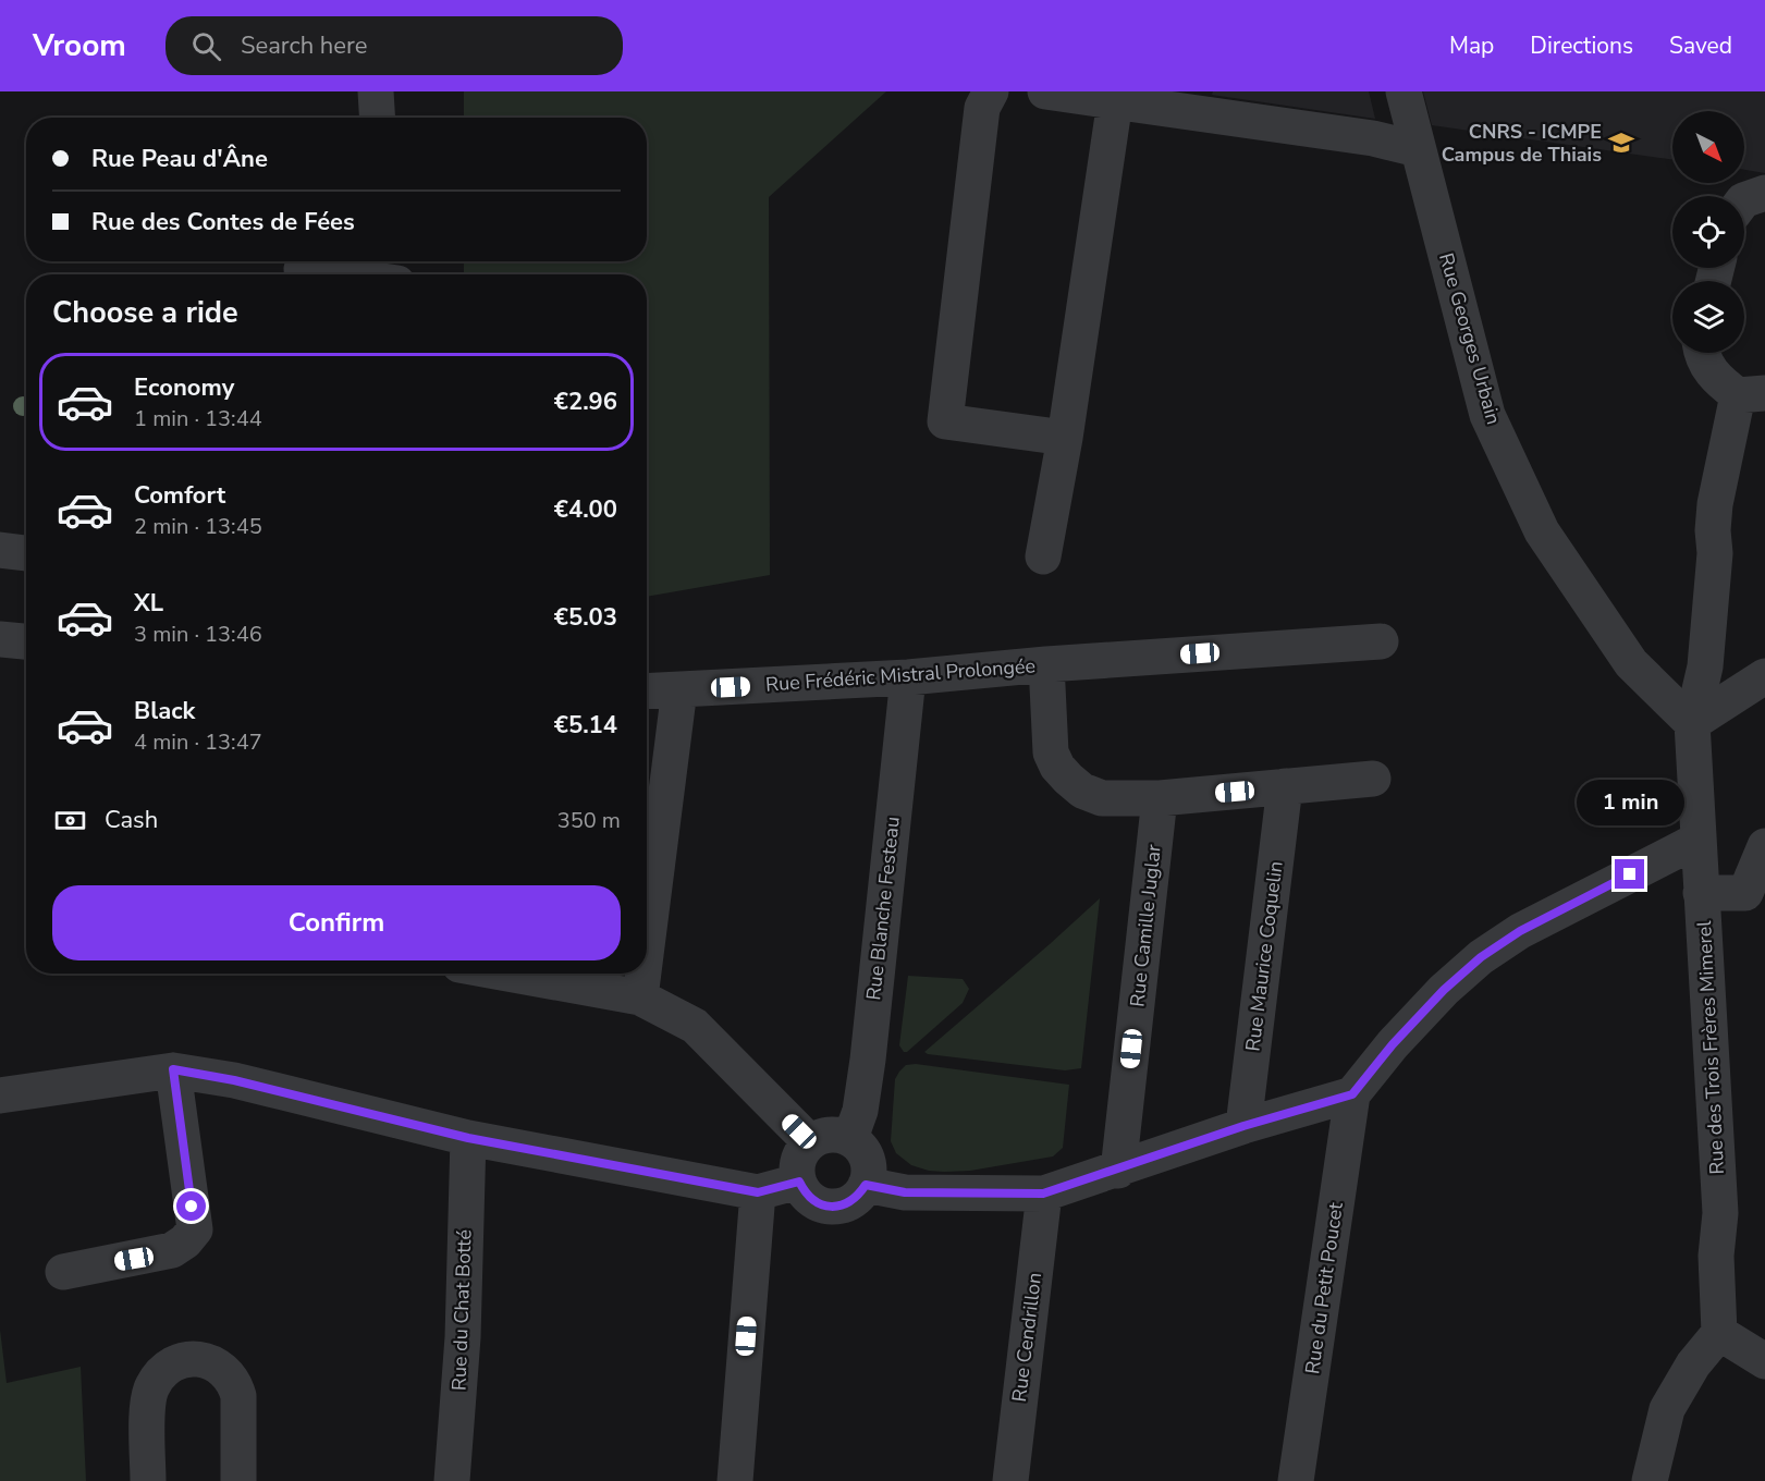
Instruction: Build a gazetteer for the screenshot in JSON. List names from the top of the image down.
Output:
{
  "streets": {
    "street": [
      "Rue Georges Urbain",
      "Rue Frédéric Mistral Prolongée",
      "Rue Blanche Festeau",
      "Rue Camille Juglar",
      "Rue Maurice Coquelin",
      "Rue des Trois Frères Mimerel",
      "Rue du Petit Poucet",
      "Rue du Chat Botté",
      "Rue Cendrillon"
    ]
  },
  "crossings": [
    ["Rue Georges Urbain", "Rue des Trois Frères Mimerel"],
    ["Rue Frédéric Mistral Prolongée", "Rue Blanche Festeau"]
  ],
  "places": {
    "school or university": ["CNRS - ICMPE Campus de Thiais"]
  },
  "north": "bottom right",
  "page": {
    "header": "Vroom",
    "search": "Search here",
    "nav": ["Map", "Directions", "Saved"],
    "banner": ["Rue Peau d'Âne", "Rue des Contes de Fées"],
    "heading": "Choose a ride",
    "list": [
      {
        "name": "Economy",
        "note": "1 min · 13:44",
        "value": "€2.96"
      },
      {
        "name": "Comfort",
        "note": "2 min · 13:45",
        "value": "€4.00"
      },
      {
        "name": "XL",
        "note": "3 min · 13:46",
        "value": "€5.03"
      },
      {
        "name": "Black",
        "note": "4 min · 13:47",
        "value": "€5.14"
      }
    ],
    "bubble": "1 min",
    "pay": ["Cash", "350 m"],
    "buttons": "Confirm"
  }
}
